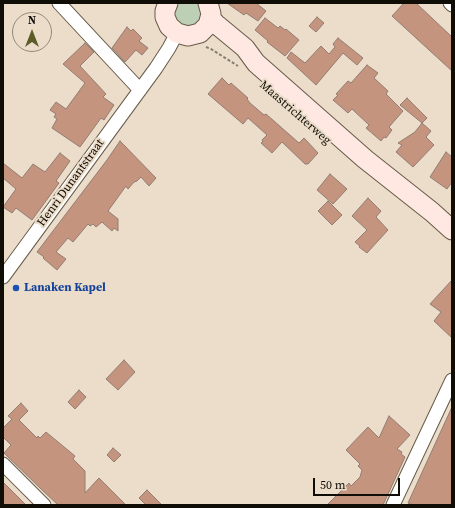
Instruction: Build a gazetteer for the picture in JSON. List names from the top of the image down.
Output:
{
  "streets": {
    "main road": ["Maastrichterweg"],
    "street": ["Henri Dunantstraat"]
  },
  "places": ["Lanaken Kapel"],
  "scale_bar": "50 m",
  "north": "top"
}
